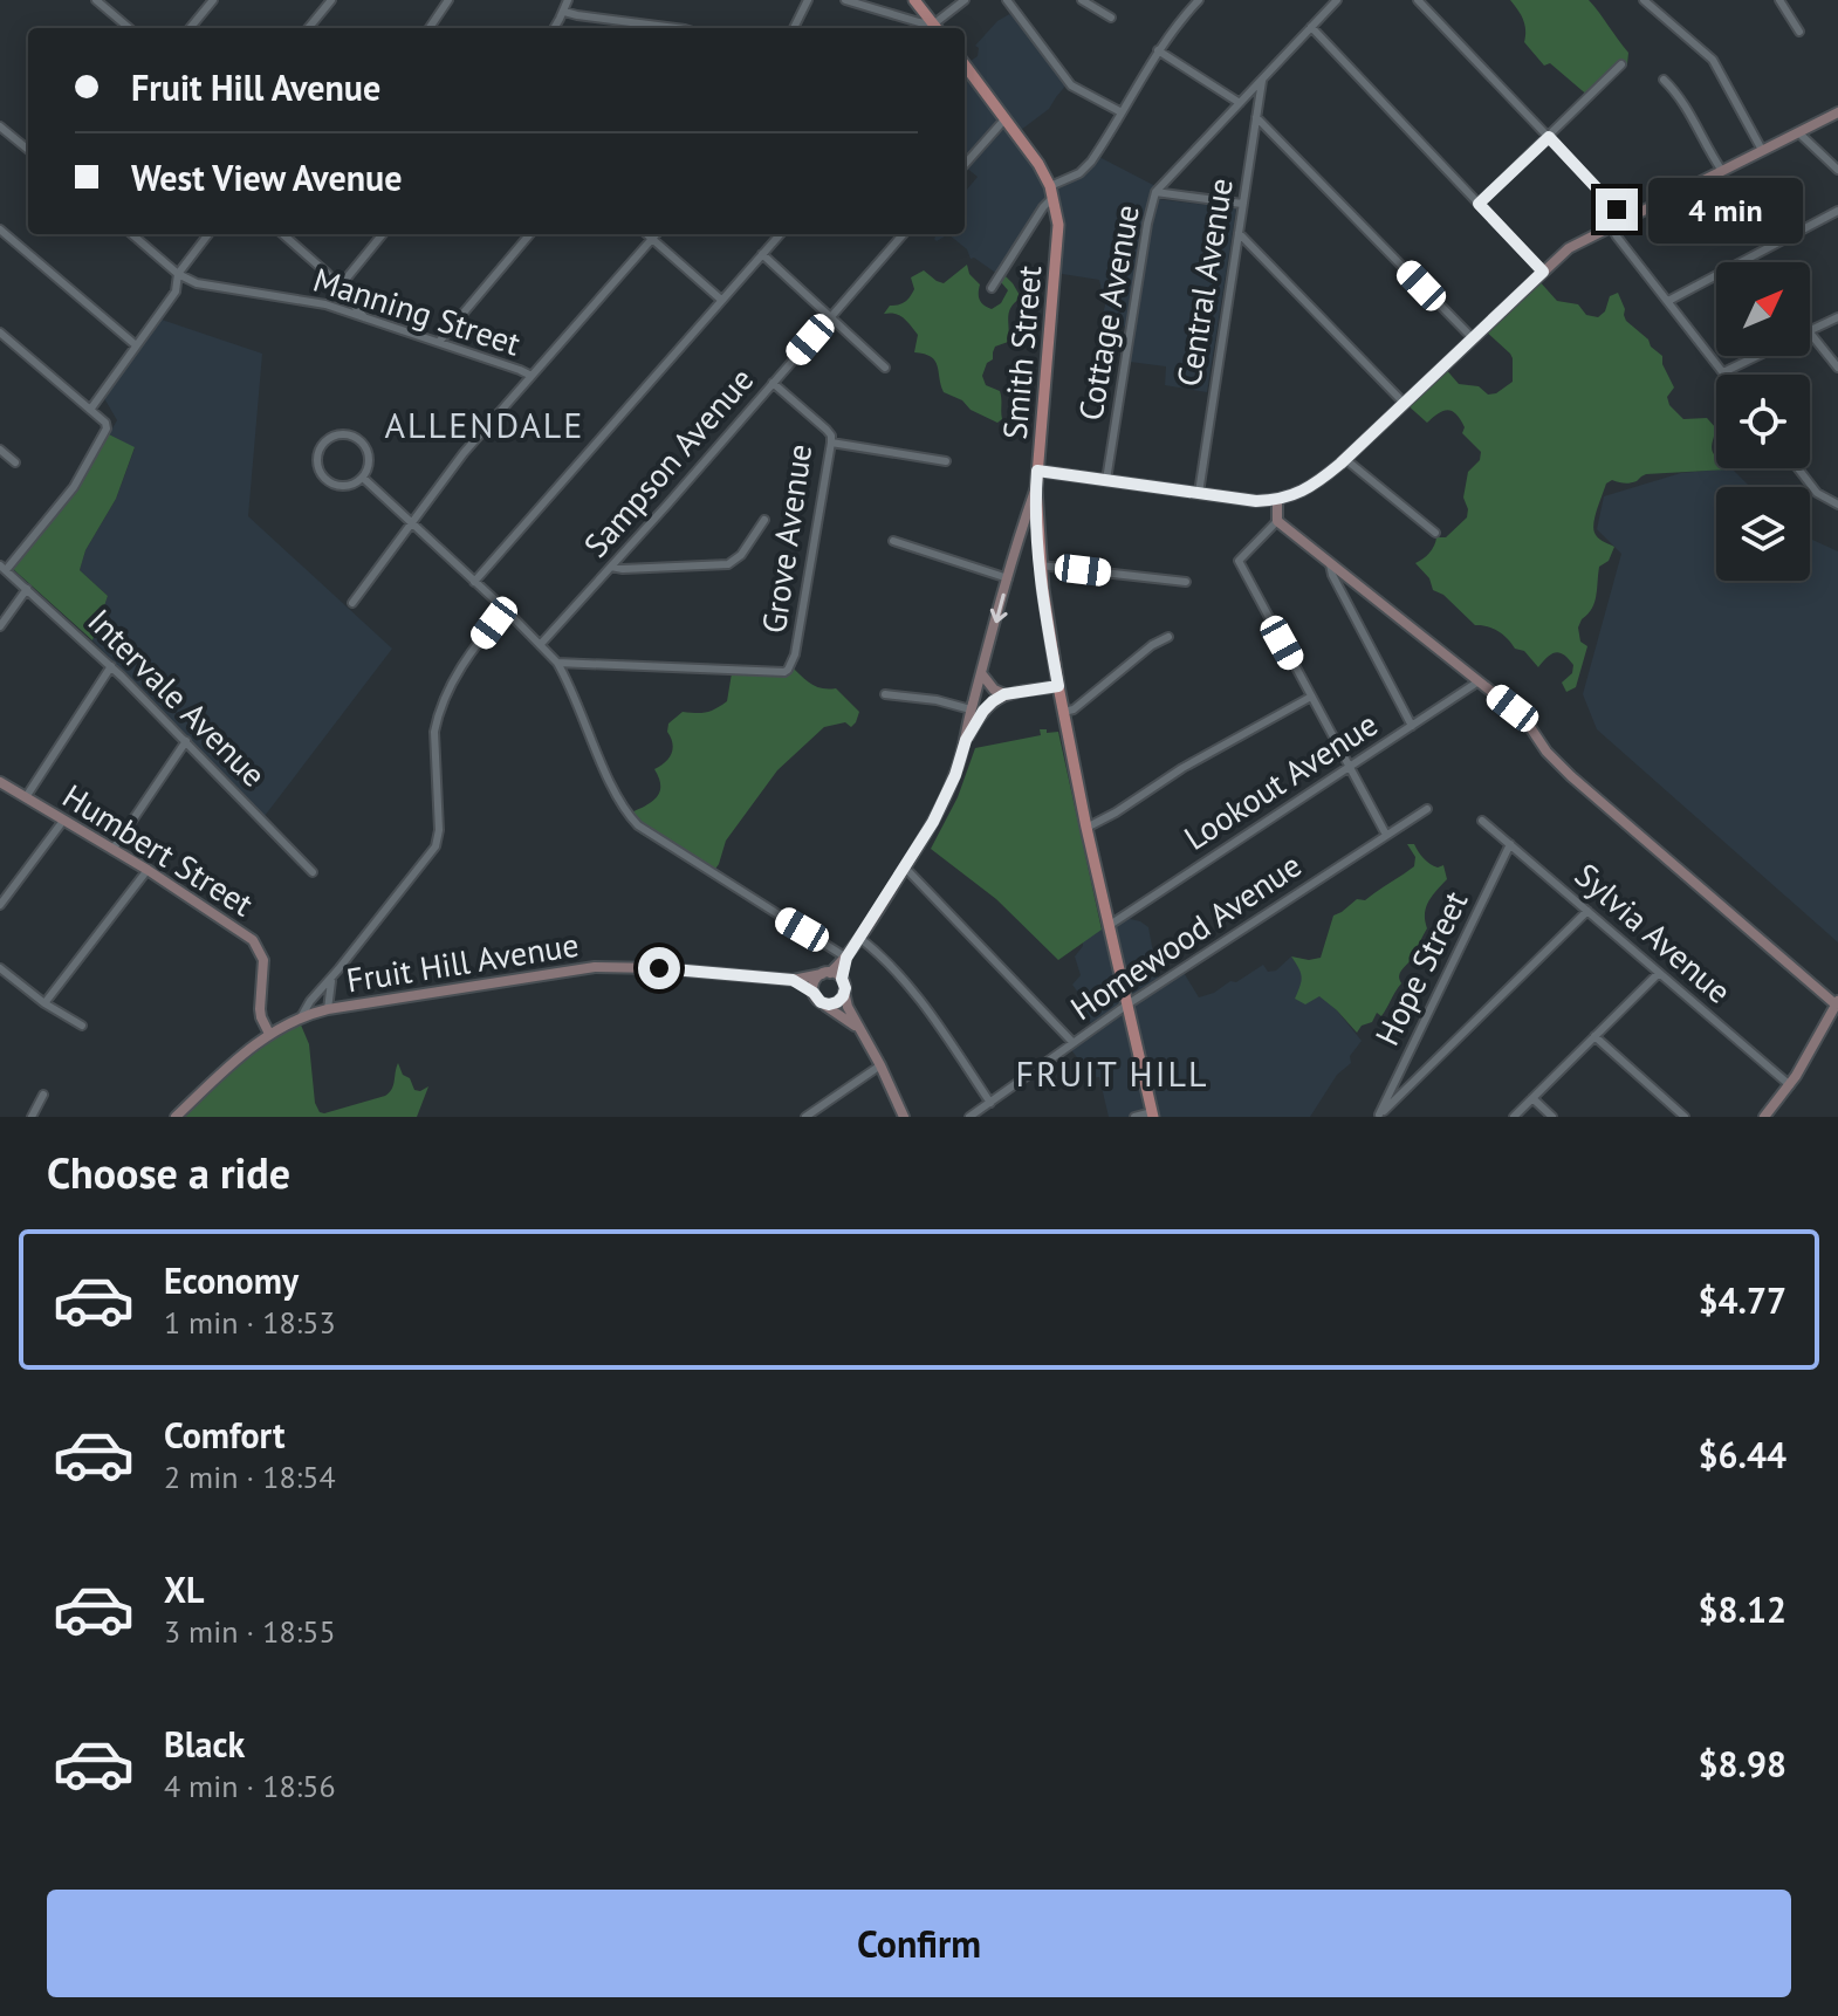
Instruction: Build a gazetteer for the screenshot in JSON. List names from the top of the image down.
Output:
{
  "streets": {
    "main road": ["Smith Street"],
    "street": [
      "Central Avenue",
      "Manning Street",
      "Cottage Avenue",
      "Sampson Avenue",
      "Grove Avenue",
      "Intervale Avenue",
      "Lookout Avenue",
      "Humbert Street",
      "Sylvia Avenue",
      "Homewood Avenue",
      "Fruit Hill Avenue",
      "Hope Street"
    ]
  },
  "crossings": [
    ["Central Avenue", "Cottage Avenue"],
    ["Smith Street", "Lookout Avenue"],
    ["Smith Street", "Homewood Avenue"],
    ["Sampson Avenue", "Grove Avenue"],
    ["Humbert Street", "Fruit Hill Avenue"],
    ["Sylvia Avenue", "Hope Street"]
  ],
  "districts": ["ALLENDALE", "FRUIT HILL"],
  "north": "top right",
  "page": {
    "banner": ["Fruit Hill Avenue", "West View Avenue"],
    "bubble": "4 min",
    "heading": "Choose a ride",
    "list": [
      {
        "name": "Economy",
        "note": "1 min · 18:53",
        "value": "$4.77"
      },
      {
        "name": "Comfort",
        "note": "2 min · 18:54",
        "value": "$6.44"
      },
      {
        "name": "XL",
        "note": "3 min · 18:55",
        "value": "$8.12"
      },
      {
        "name": "Black",
        "note": "4 min · 18:56",
        "value": "$8.98"
      }
    ],
    "buttons": "Confirm"
  }
}
